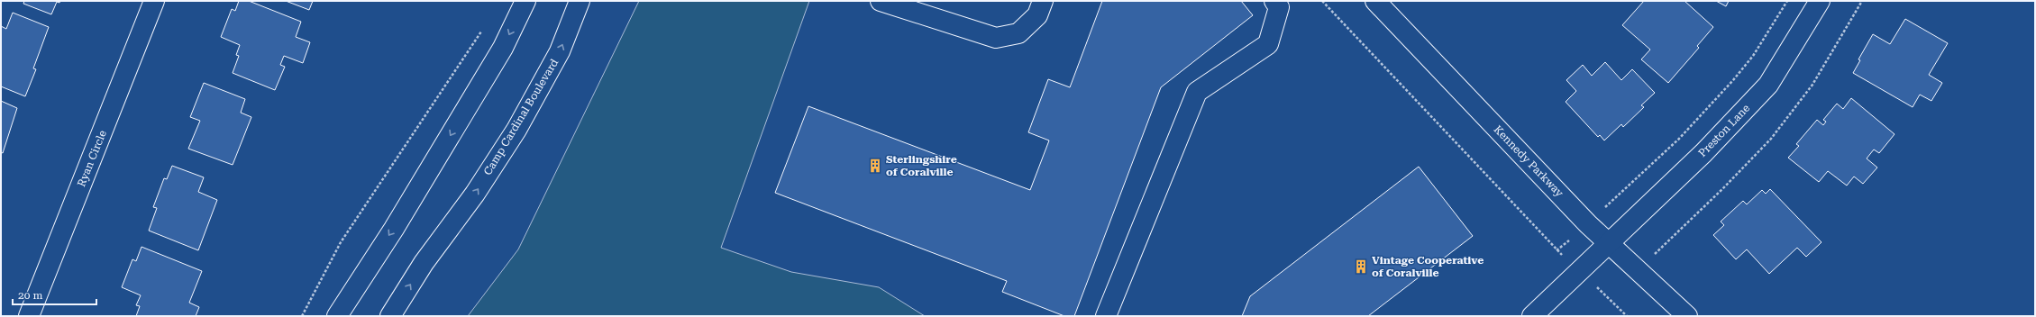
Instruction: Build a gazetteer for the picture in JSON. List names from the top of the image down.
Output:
{
  "streets": {
    "street": [
      "Camp Cardinal Boulevard",
      "Preston Lane",
      "Ryan Circle",
      "Kennedy Parkway"
    ]
  },
  "crossings": [
    ["Preston Lane", "Kennedy Parkway"]
  ],
  "places": {
    "building": ["Sterlingshire of Coralville", "Vintage Cooperative of Coralville"]
  },
  "scale_bar": "20 m"
}
